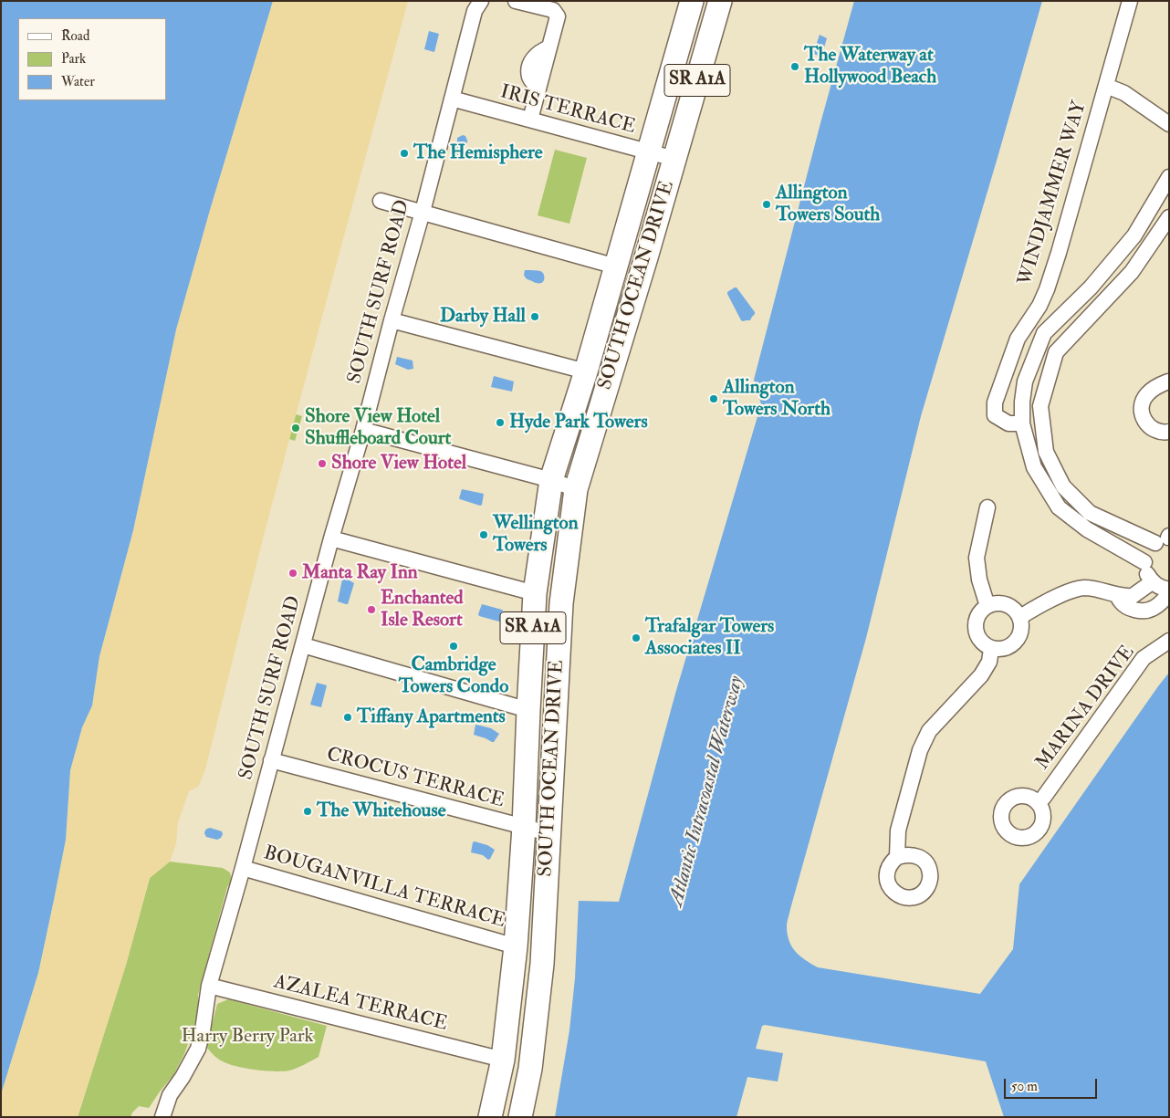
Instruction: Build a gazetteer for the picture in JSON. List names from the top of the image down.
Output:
{
  "streets": {
    "main road": ["SR A1A", "SOUTH OCEAN DRIVE"],
    "street": [
      "IRIS TERRACE",
      "WINDJAMMER WAY",
      "SOUTH SURF ROAD",
      "MARINA DRIVE",
      "CROCUS TERRACE",
      "BOUGANVILLA TERRACE",
      "AZALEA TERRACE"
    ]
  },
  "crossings": [
    ["IRIS TERRACE", "SOUTH OCEAN DRIVE"],
    ["IRIS TERRACE", "SOUTH SURF ROAD"],
    ["SOUTH OCEAN DRIVE", "CROCUS TERRACE"],
    ["SOUTH OCEAN DRIVE", "BOUGANVILLA TERRACE"],
    ["SOUTH OCEAN DRIVE", "AZALEA TERRACE"],
    ["SOUTH SURF ROAD", "CROCUS TERRACE"],
    ["SOUTH SURF ROAD", "BOUGANVILLA TERRACE"],
    ["SOUTH SURF ROAD", "AZALEA TERRACE"]
  ],
  "water": ["Atlantic Intracoastal Waterway"],
  "parks": ["Harry Berry Park"],
  "places": [
    "The Waterway at Hollywood Beach",
    "The Hemisphere",
    "Allington Towers South",
    "Darby Hall",
    "Allington Towers North",
    "Hyde Park Towers",
    "Shore View Hotel Shuffleboard Court",
    "Shore View Hotel",
    "Wellington Towers",
    "Manta Ray Inn",
    "Enchanted Isle Resort",
    "Trafalgar Towers Associates II",
    "Cambridge Towers Condo",
    "Tiffany Apartments",
    "The Whitehouse"
  ],
  "legend": ["Road", "Park", "Water"],
  "scale_bar": "50 m"
}
